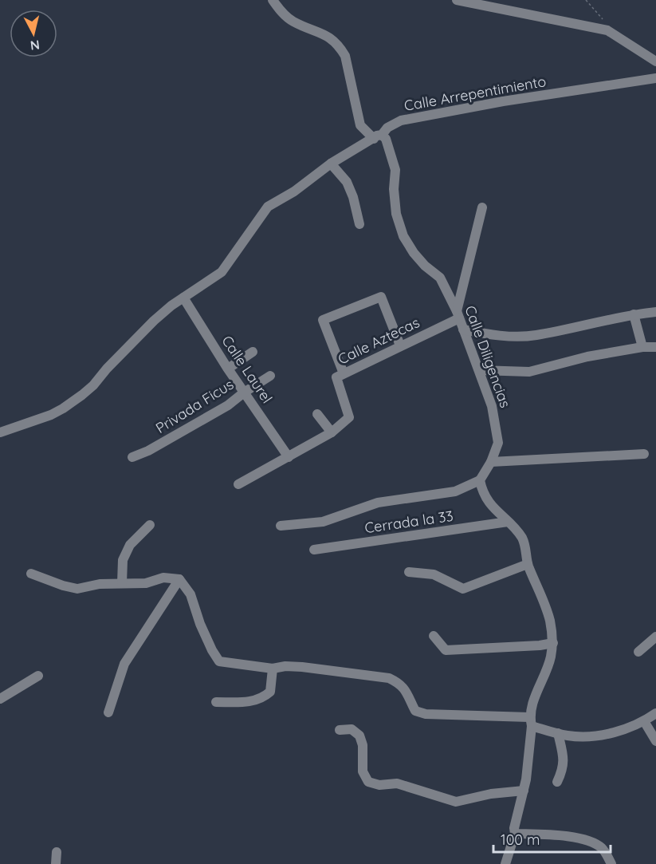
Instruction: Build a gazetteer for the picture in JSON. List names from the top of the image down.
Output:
{
  "streets": {
    "street": [
      "Calle Arrepentimiento",
      "Calle Aztecas",
      "Calle Diligencias",
      "Calle Laurel",
      "Privada Ficus",
      "Cerrada la 33"
    ]
  },
  "crossings": [
    ["Calle Arrepentimiento", "Calle Diligencias"],
    ["Calle Arrepentimiento", "Calle Laurel"],
    ["Calle Aztecas", "Calle Diligencias"],
    ["Calle Aztecas", "Calle Laurel"],
    ["Calle Laurel", "Privada Ficus"]
  ],
  "scale_bar": "100 m",
  "north": "bottom"
}
